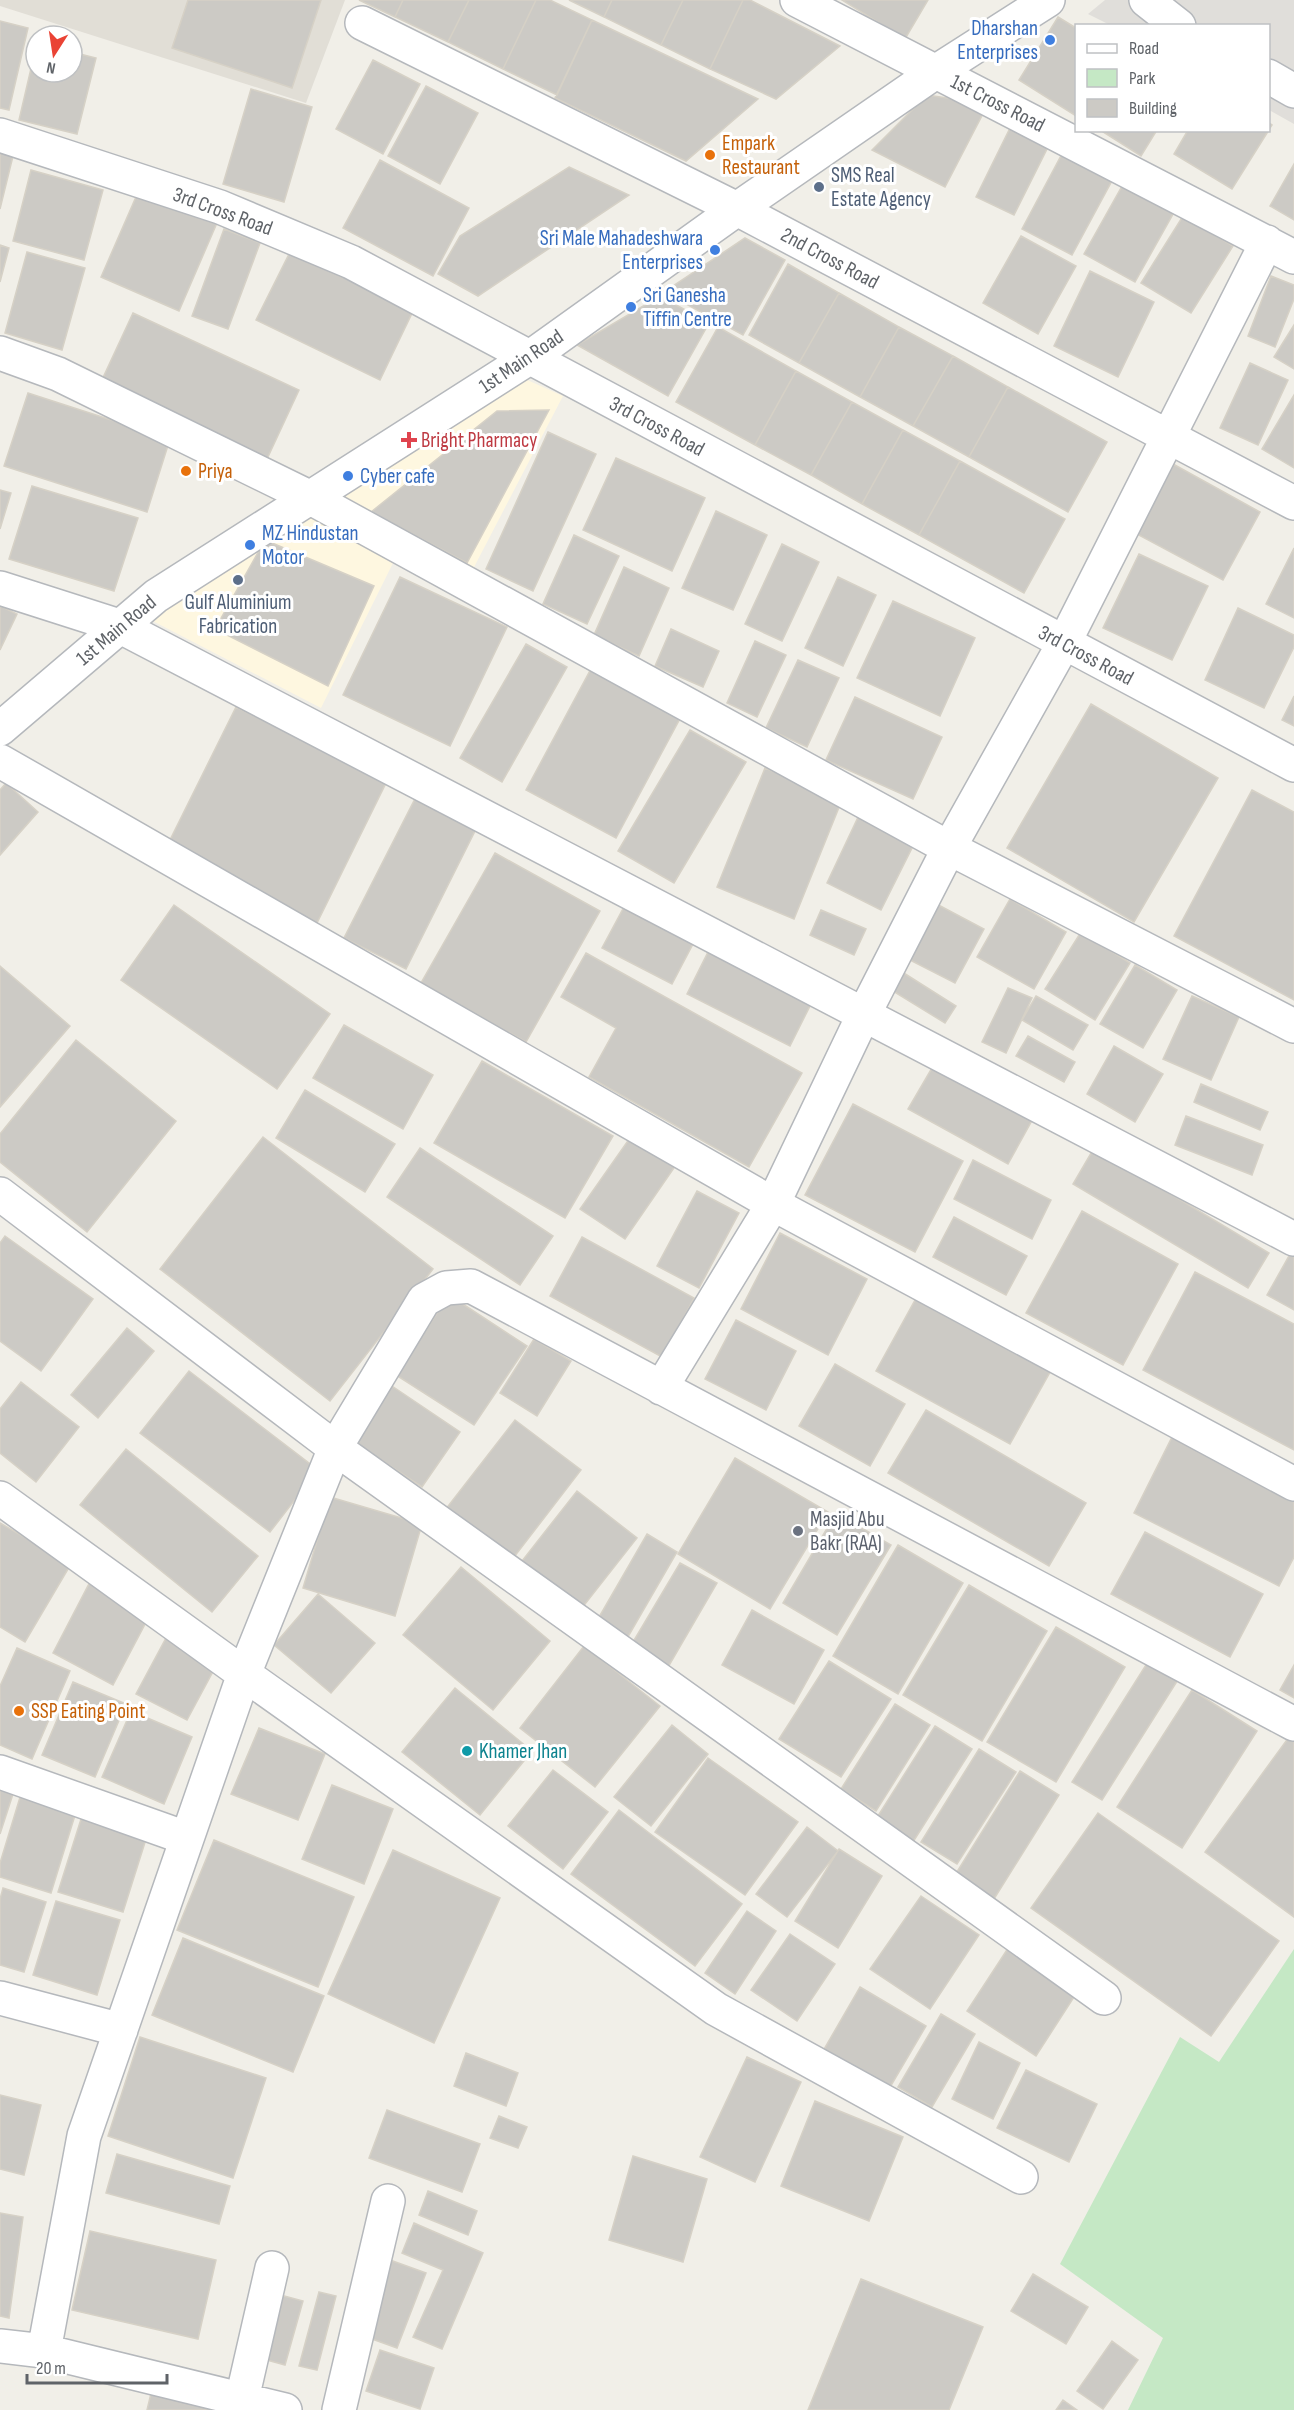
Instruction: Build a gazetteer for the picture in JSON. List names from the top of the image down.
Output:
{
  "streets": {
    "street": [
      "1st Cross Road",
      "3rd Cross Road",
      "2nd Cross Road",
      "1st Main Road"
    ]
  },
  "crossings": [
    ["1st Cross Road", "1st Main Road"],
    ["3rd Cross Road", "1st Main Road"],
    ["2nd Cross Road", "1st Main Road"]
  ],
  "places": {
    "other": [
      "Dharshan Enterprises",
      "Empark Restaurant",
      "SMS Real Estate Agency",
      "Sri Male Mahadeshwara Enterprises",
      "Sri Ganesha Tiffin Centre",
      "Priya",
      "Cyber cafe",
      "MZ Hindustan Motor",
      "Gulf Aluminium Fabrication",
      "Masjid Abu Bakr (RAA)",
      "SSP Eating Point",
      "Khamer Jhan"
    ],
    "health": ["Bright Pharmacy"]
  },
  "legend": ["Road", "Park", "Building"],
  "scale_bar": "20 m",
  "north": "bottom"
}
